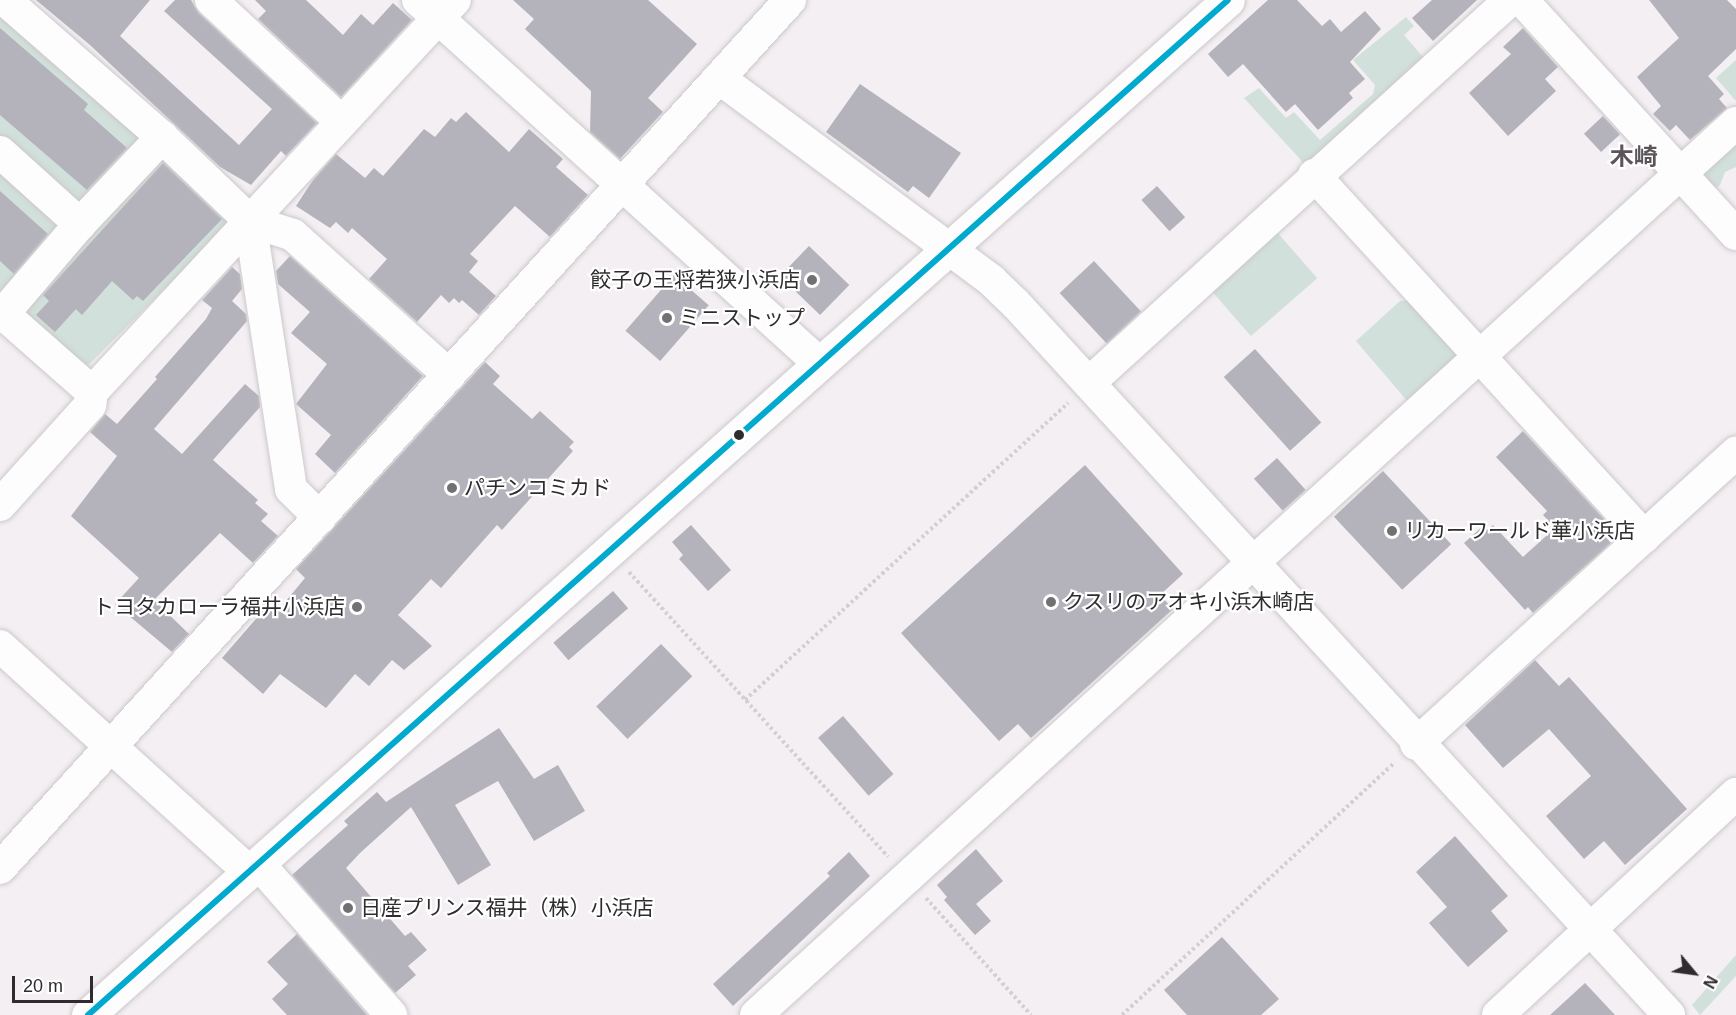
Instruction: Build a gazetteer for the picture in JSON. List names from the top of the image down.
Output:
{
  "districts": ["木崎"],
  "places": [
    "餃子の王将若狭小浜店",
    "ミニストップ",
    "パチンコミカド",
    "リカーワールド華小浜店",
    "クスリのアオキ小浜木崎店",
    "トヨタカローラ福井小浜店",
    "日産プリンス福井（株）小浜店"
  ],
  "scale_bar": "20 m",
  "north": "bottom right"
}
